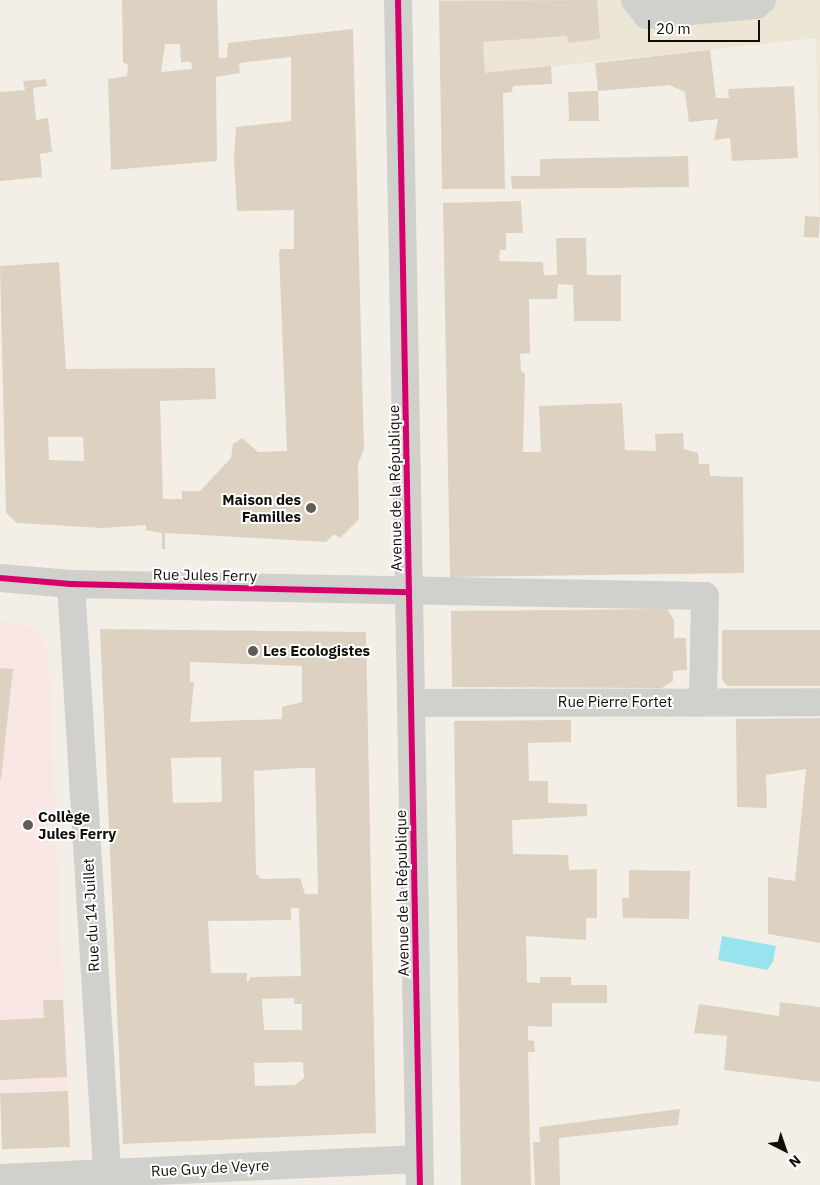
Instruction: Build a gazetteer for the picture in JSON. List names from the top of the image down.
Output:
{
  "streets": {
    "street": [
      "Avenue de la République",
      "Rue Jules Ferry",
      "Rue Pierre Fortet",
      "Rue du 14 Juillet",
      "Rue Guy de Veyre"
    ]
  },
  "crossings": [
    ["Avenue de la République", "Rue Jules Ferry"],
    ["Avenue de la République", "Rue Pierre Fortet"],
    ["Avenue de la République", "Rue Guy de Veyre"],
    ["Rue Jules Ferry", "Rue Pierre Fortet"],
    ["Rue Jules Ferry", "Rue du 14 Juillet"],
    ["Rue du 14 Juillet", "Rue Guy de Veyre"]
  ],
  "places": ["Maison des Familles", "Les Ecologistes", "Collège Jules Ferry"],
  "scale_bar": "20 m",
  "north": "bottom right"
}
